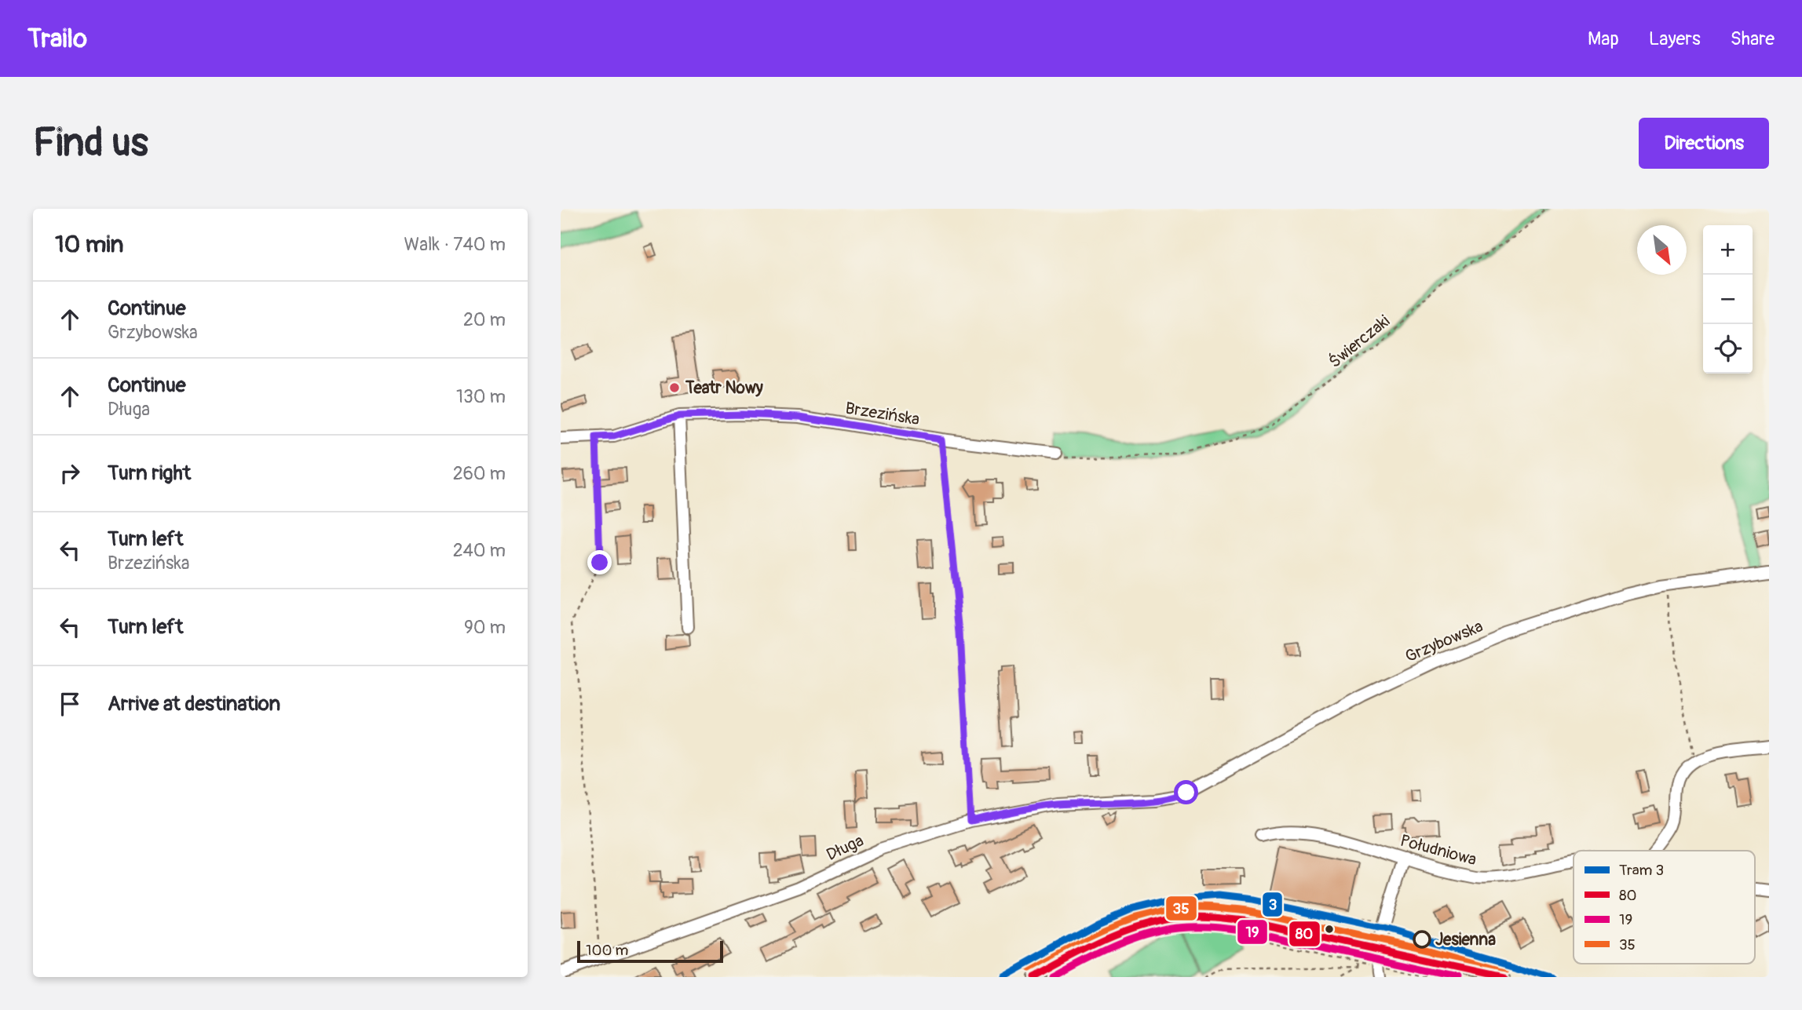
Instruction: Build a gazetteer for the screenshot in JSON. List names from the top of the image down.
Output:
{
  "streets": {
    "street": [
      "Brzezińska",
      "Grzybowska",
      "Długa",
      "Południowa"
    ],
    "path": ["Świerczaki"]
  },
  "crossings": [
    ["Świerczaki", "Brzezińska"],
    ["Grzybowska", "Długa"]
  ],
  "places": ["Teatr Nowy", "Jesienna"],
  "lines": [
    "tram line 3",
    "transit line 35",
    "transit line 80",
    "transit line 19"
  ],
  "legend": [
    "Tram 3",
    "80",
    "19",
    "35"
  ],
  "scale_bar": "100 m",
  "north": "bottom right",
  "page": {
    "header": "Trailo",
    "nav": ["Map", "Layers", "Share"],
    "buttons": "Directions",
    "title": "Find us",
    "heading": ["10 min", "Walk · 740 m"],
    "map_buttons": ["+", "−"],
    "list": [
      ["Continue", "Grzybowska", "20 m"],
      ["Continue", "Długa", "130 m"],
      ["Turn right", "260 m"],
      ["Turn left", "Brzezińska", "240 m"],
      ["Turn left", "90 m"],
      "Arrive at destination"
    ],
    "scale": "100 m"
  }
}
